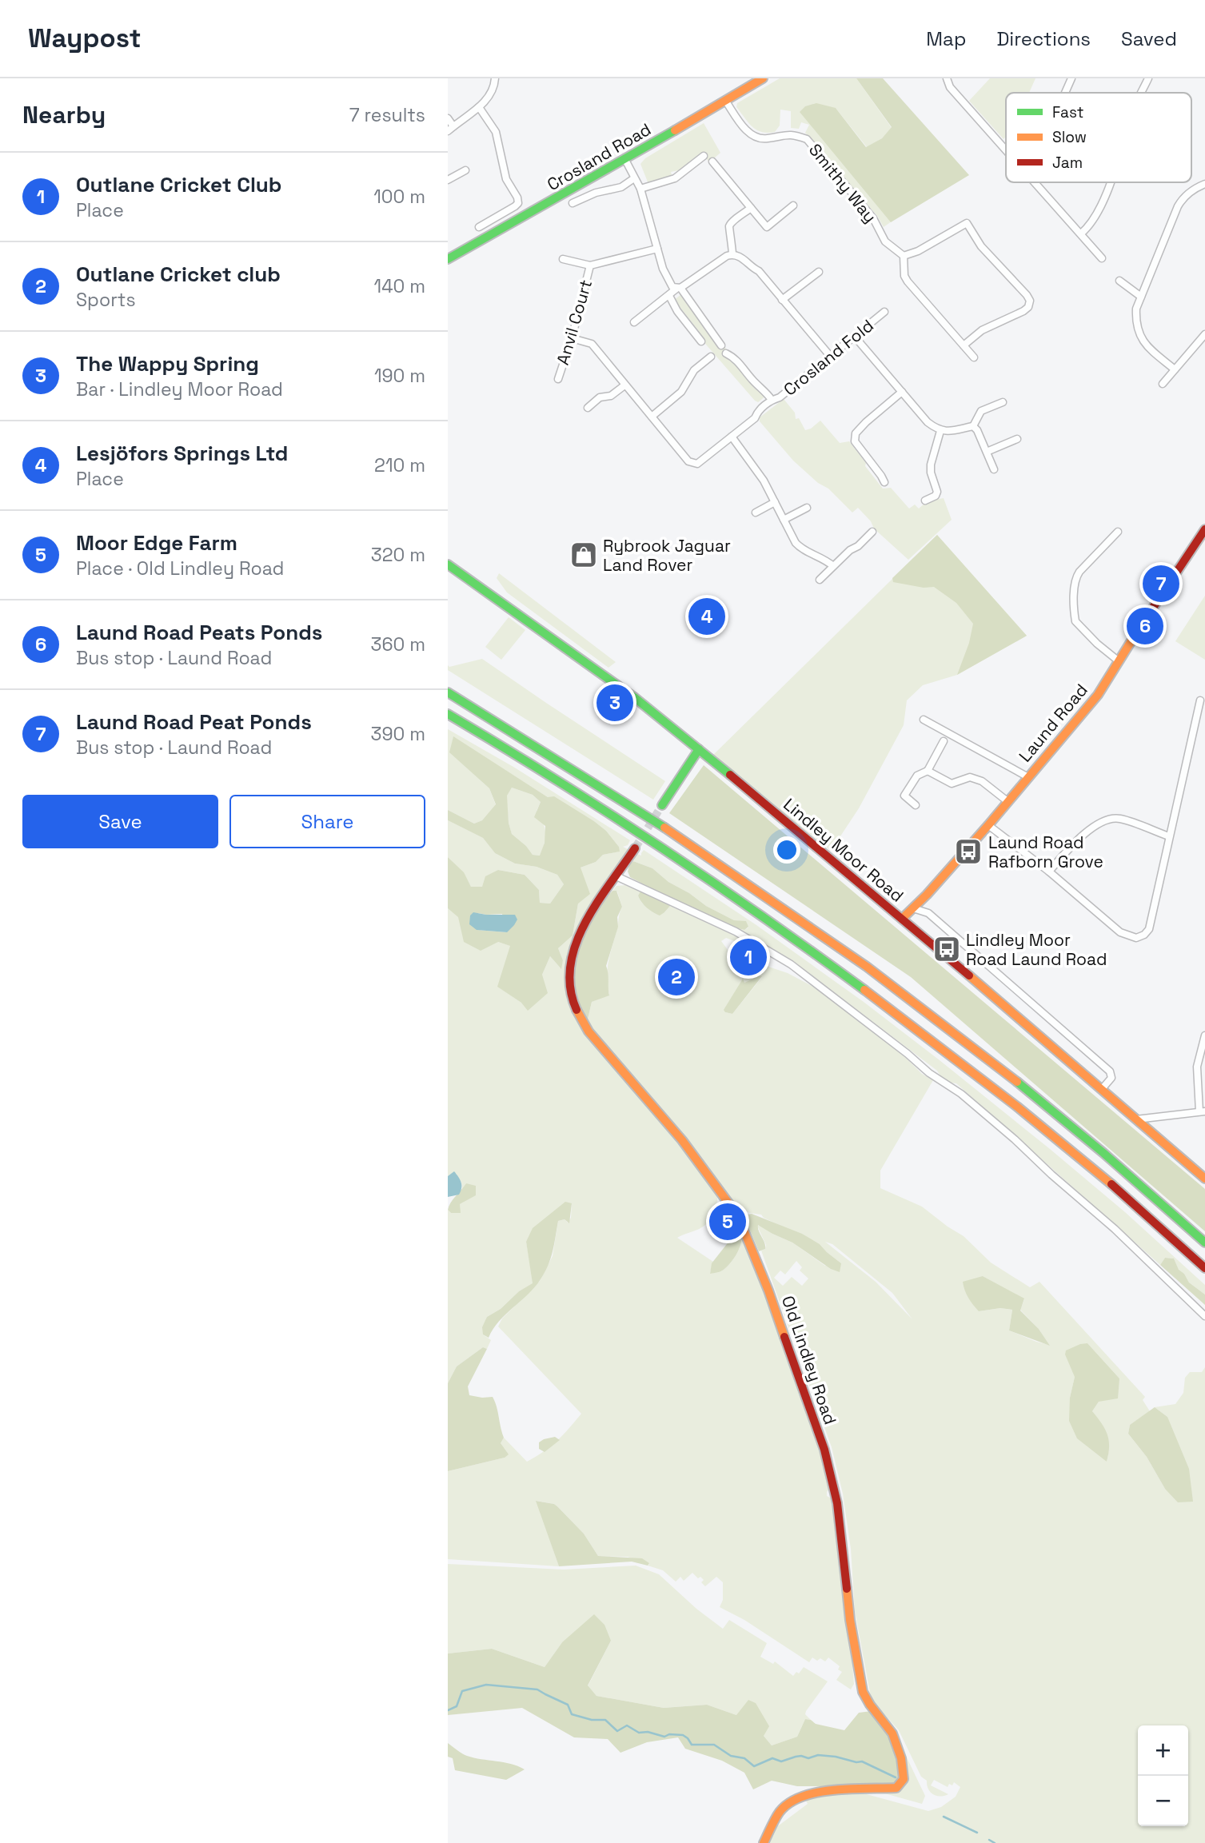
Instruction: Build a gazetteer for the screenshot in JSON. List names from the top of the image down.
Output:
{
  "streets": {
    "main road": [
      "Crosland Road",
      "Laund Road",
      "Lindley Moor Road",
      "Old Lindley Road"
    ],
    "street": ["Smithy Way", "Anvil Court", "Crosland Fold"]
  },
  "crossings": [
    ["Crosland Road", "Smithy Way"],
    ["Anvil Court", "Crosland Fold"],
    ["Laund Road", "Lindley Moor Road"]
  ],
  "places": {
    "shop": ["Rybrook Jaguar Land Rover"],
    "bus stop": ["Laund Road Rafborn Grove", "Lindley Moor Road Laund Road"]
  },
  "legend": ["Fast", "Slow", "Jam"],
  "page": {
    "header": "Waypost",
    "nav": ["Map", "Directions", "Saved"],
    "heading": ["Nearby", "7 results"],
    "list": [
      {
        "mark": "1",
        "name": "Outlane Cricket Club",
        "note": "Place",
        "value": "100 m"
      },
      {
        "mark": "2",
        "name": "Outlane Cricket club",
        "note": "Sports",
        "value": "140 m"
      },
      {
        "mark": "3",
        "name": "The Wappy Spring",
        "note": "Bar · Lindley Moor Road",
        "value": "190 m"
      },
      {
        "mark": "4",
        "name": "Lesjöfors Springs Ltd",
        "note": "Place",
        "value": "210 m"
      },
      {
        "mark": "5",
        "name": "Moor Edge Farm",
        "note": "Place · Old Lindley Road",
        "value": "320 m"
      },
      {
        "mark": "6",
        "name": "Laund Road Peats Ponds",
        "note": "Bus stop · Laund Road",
        "value": "360 m"
      },
      {
        "mark": "7",
        "name": "Laund Road Peat Ponds",
        "note": "Bus stop · Laund Road",
        "value": "390 m"
      }
    ],
    "pins": [
      "7",
      "4",
      "6",
      "3",
      "1",
      "2",
      "5"
    ],
    "buttons": ["Save", "Share"],
    "map_buttons": ["+", "−"]
  }
}
